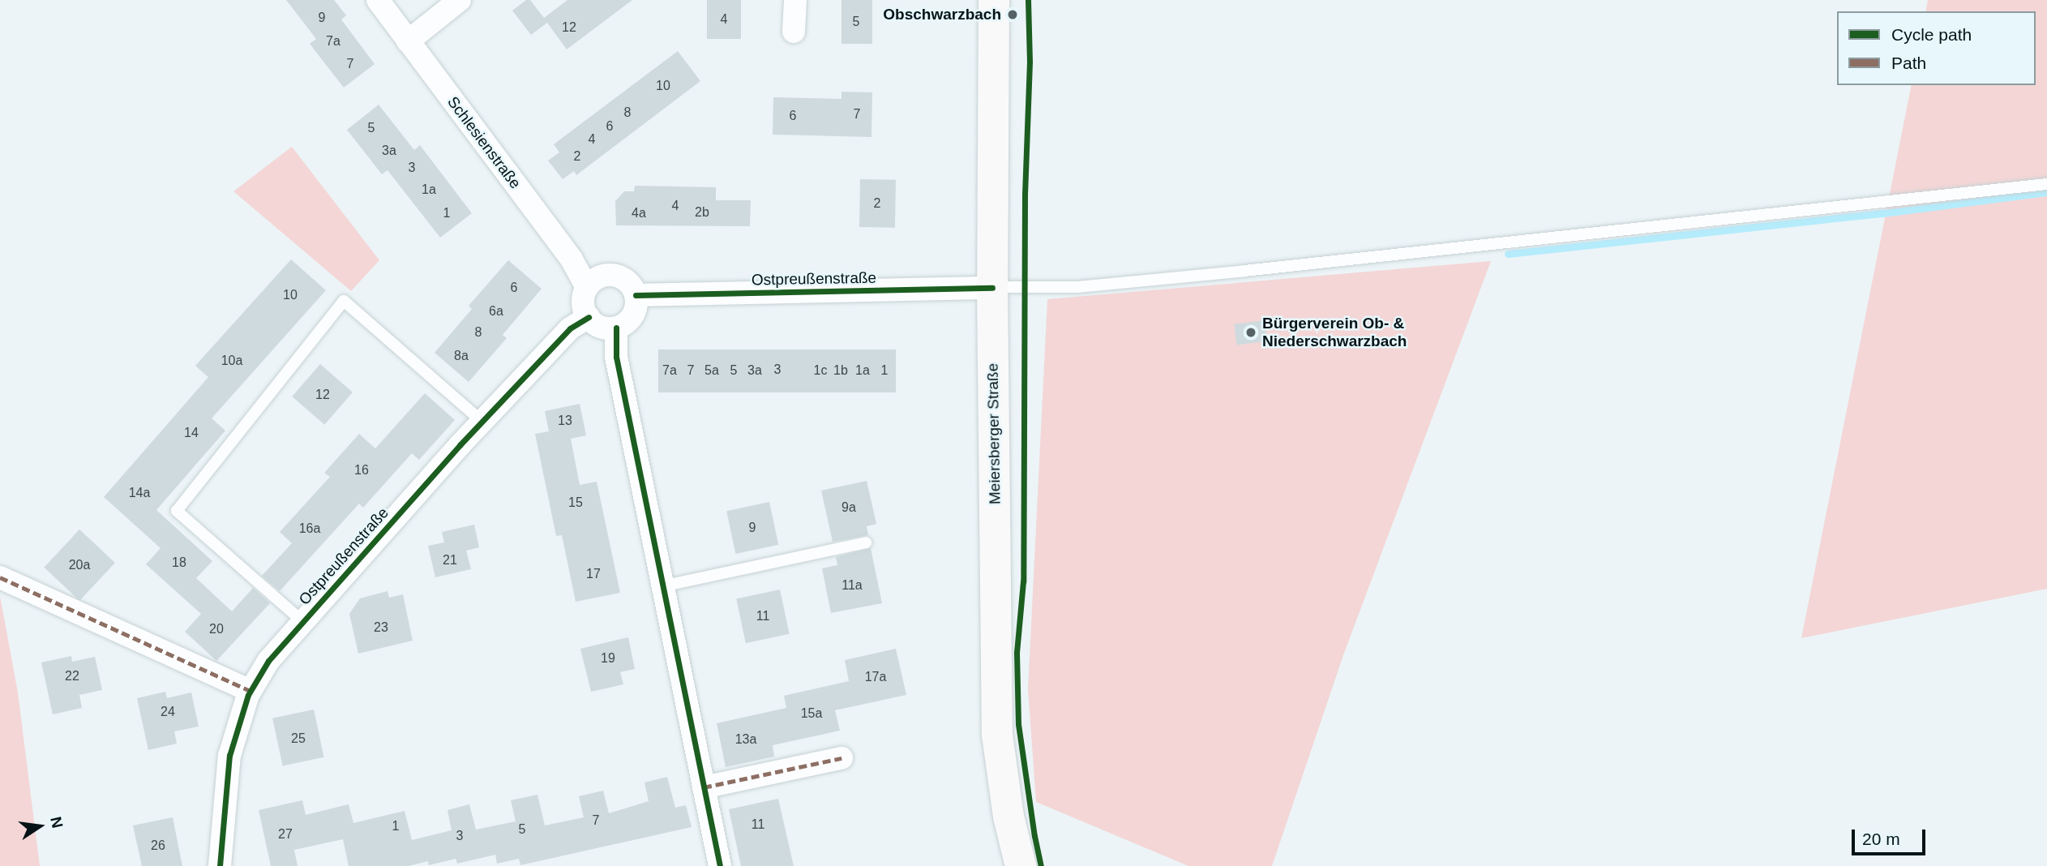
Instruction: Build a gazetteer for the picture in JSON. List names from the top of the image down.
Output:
{
  "streets": {
    "main road": ["Meiersberger Straße"],
    "street": ["Schlesienstraße", "Ostpreußenstraße"]
  },
  "crossings": [
    ["Schlesienstraße", "Ostpreußenstraße"],
    ["Ostpreußenstraße", "Meiersberger Straße"]
  ],
  "places": ["Obschwarzbach", "Bürgerverein Ob- & Niederschwarzbach"],
  "house_numbers": [
    "9",
    "4",
    "5",
    "12",
    "7a",
    "7",
    "10",
    "8",
    "7",
    "6",
    "6",
    "5",
    "4",
    "3a",
    "2",
    "3",
    "1a",
    "2",
    "4",
    "2b",
    "1",
    "4a",
    "6",
    "10",
    "6a",
    "8",
    "8a",
    "10a",
    "3",
    "7a",
    "7",
    "5a",
    "5",
    "3a",
    "1c",
    "1b",
    "1a",
    "1",
    "12",
    "13",
    "14",
    "16",
    "14a",
    "15",
    "9a",
    "9",
    "16a",
    "21",
    "18",
    "20a",
    "17",
    "11a",
    "11",
    "23",
    "20",
    "19",
    "22",
    "17a",
    "24",
    "15a",
    "25",
    "13a",
    "7",
    "11",
    "1",
    "5",
    "27",
    "3",
    "26"
  ],
  "legend": ["Cycle path", "Path"],
  "scale_bar": "20 m",
  "north": "right"
}
